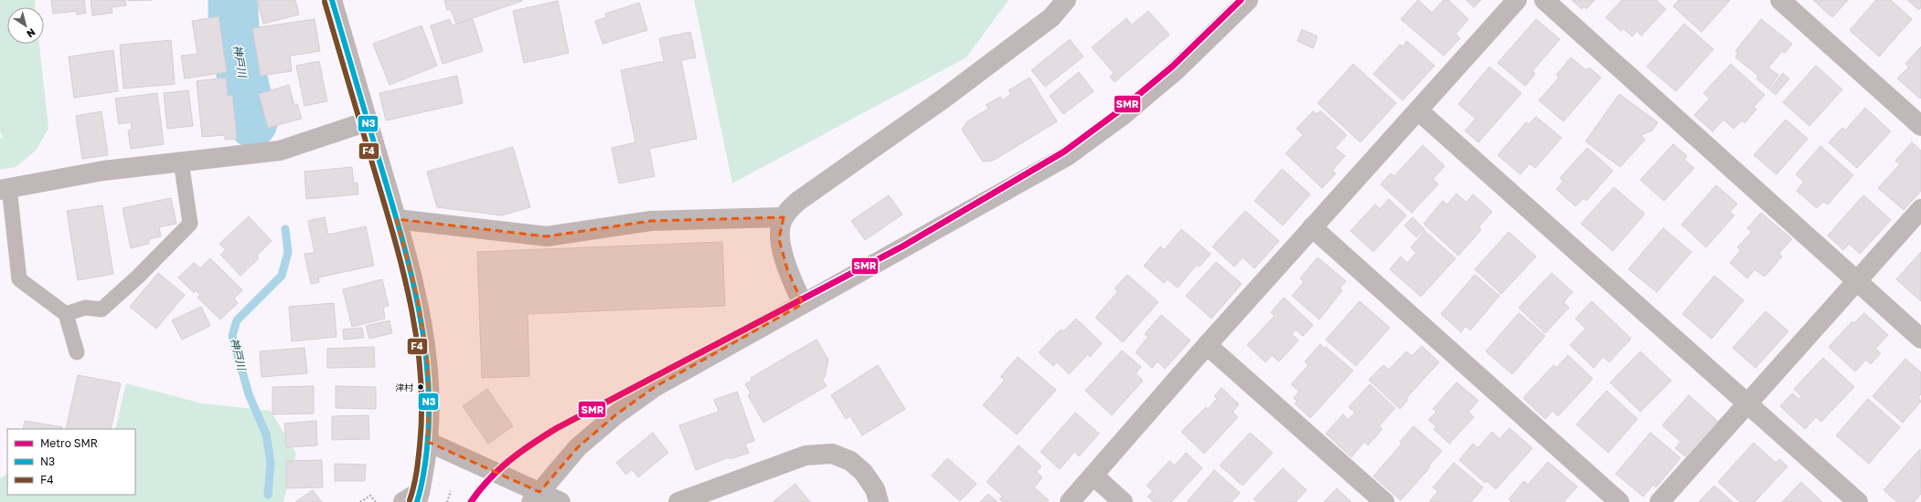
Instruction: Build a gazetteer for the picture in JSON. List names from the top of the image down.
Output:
{
  "water": ["神戸川"],
  "places": ["津村"],
  "lines": ["metro line SMR", "transit line N3", "transit line F4"],
  "legend": ["Metro SMR", "N3", "F4"],
  "north": "bottom right"
}
